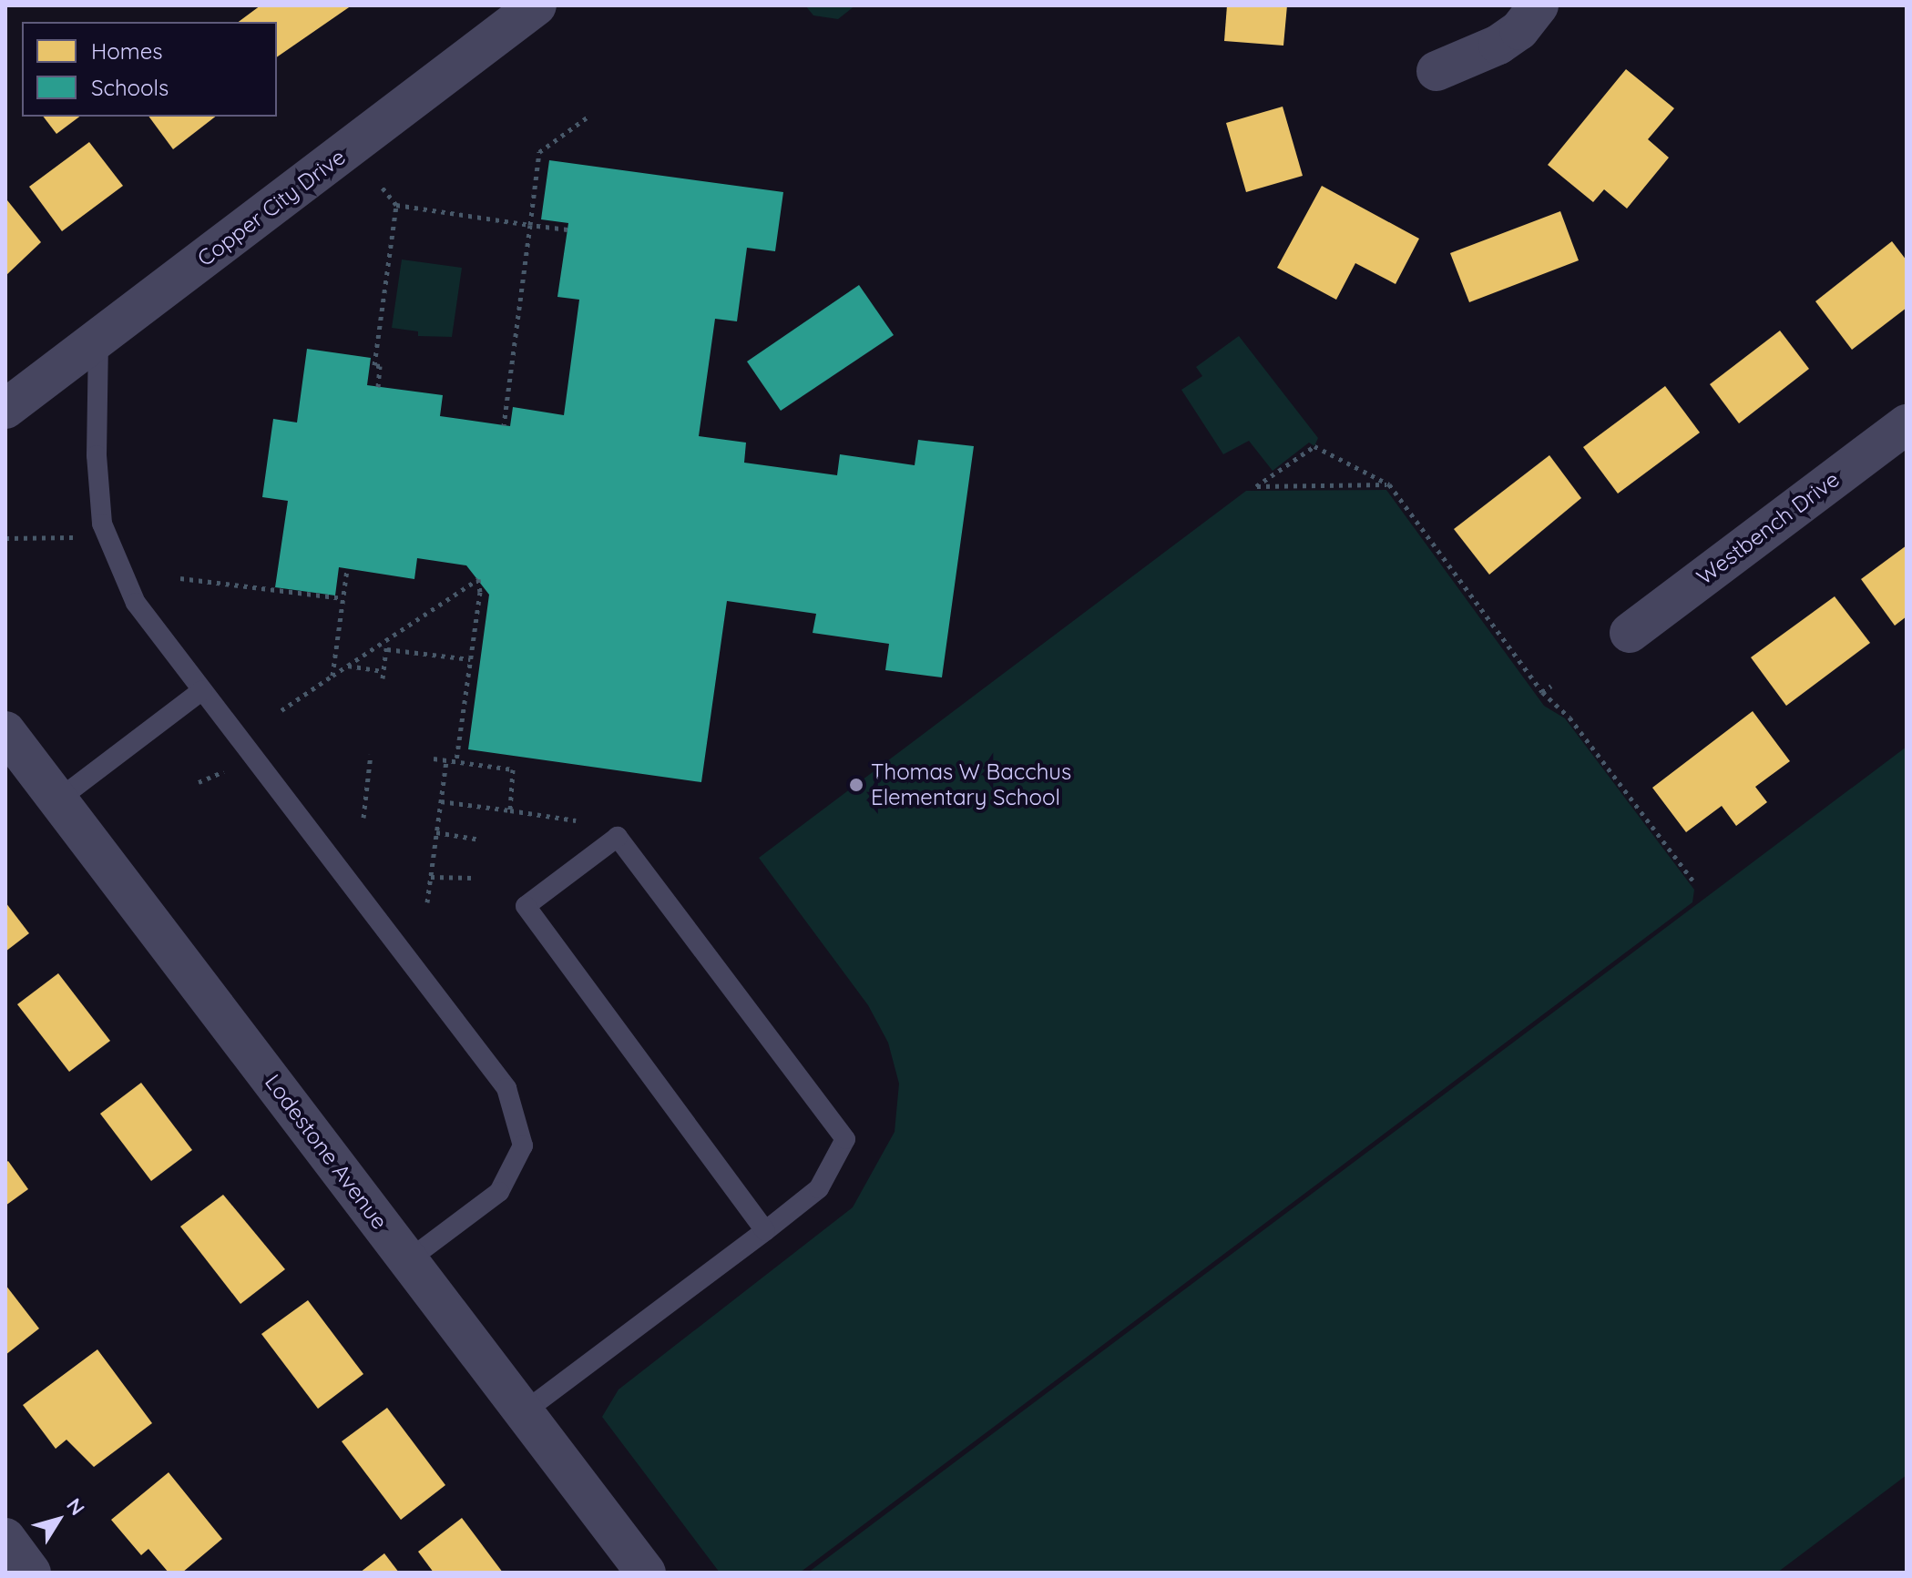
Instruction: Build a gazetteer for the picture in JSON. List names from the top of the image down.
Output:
{
  "streets": {
    "street": ["Copper City Drive", "Westbench Drive", "Lodestone Avenue"]
  },
  "places": ["Thomas W Bacchus Elementary School"],
  "legend": ["Homes", "Schools"],
  "north": "top right"
}
